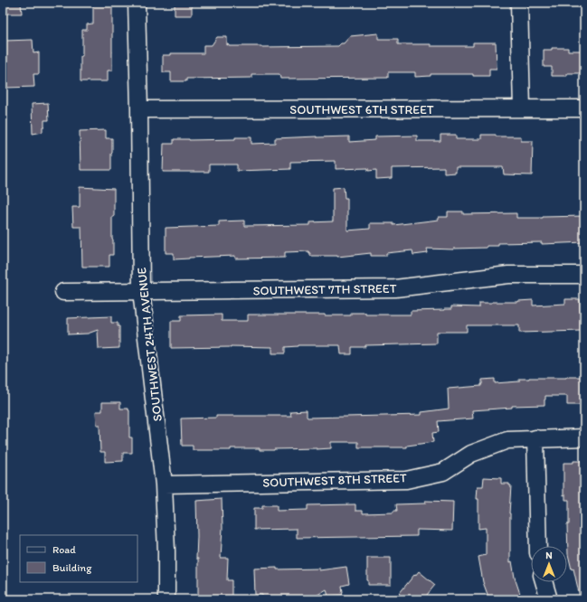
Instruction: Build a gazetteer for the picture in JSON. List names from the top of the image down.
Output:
{
  "streets": {
    "street": [
      "SOUTHWEST 6TH STREET",
      "SOUTHWEST 7TH STREET",
      "SOUTHWEST 24TH AVENUE",
      "SOUTHWEST 8TH STREET"
    ]
  },
  "crossings": [
    ["SOUTHWEST 6TH STREET", "SOUTHWEST 24TH AVENUE"],
    ["SOUTHWEST 7TH STREET", "SOUTHWEST 24TH AVENUE"],
    ["SOUTHWEST 24TH AVENUE", "SOUTHWEST 8TH STREET"]
  ],
  "legend": ["Road", "Building"],
  "north": "top"
}
